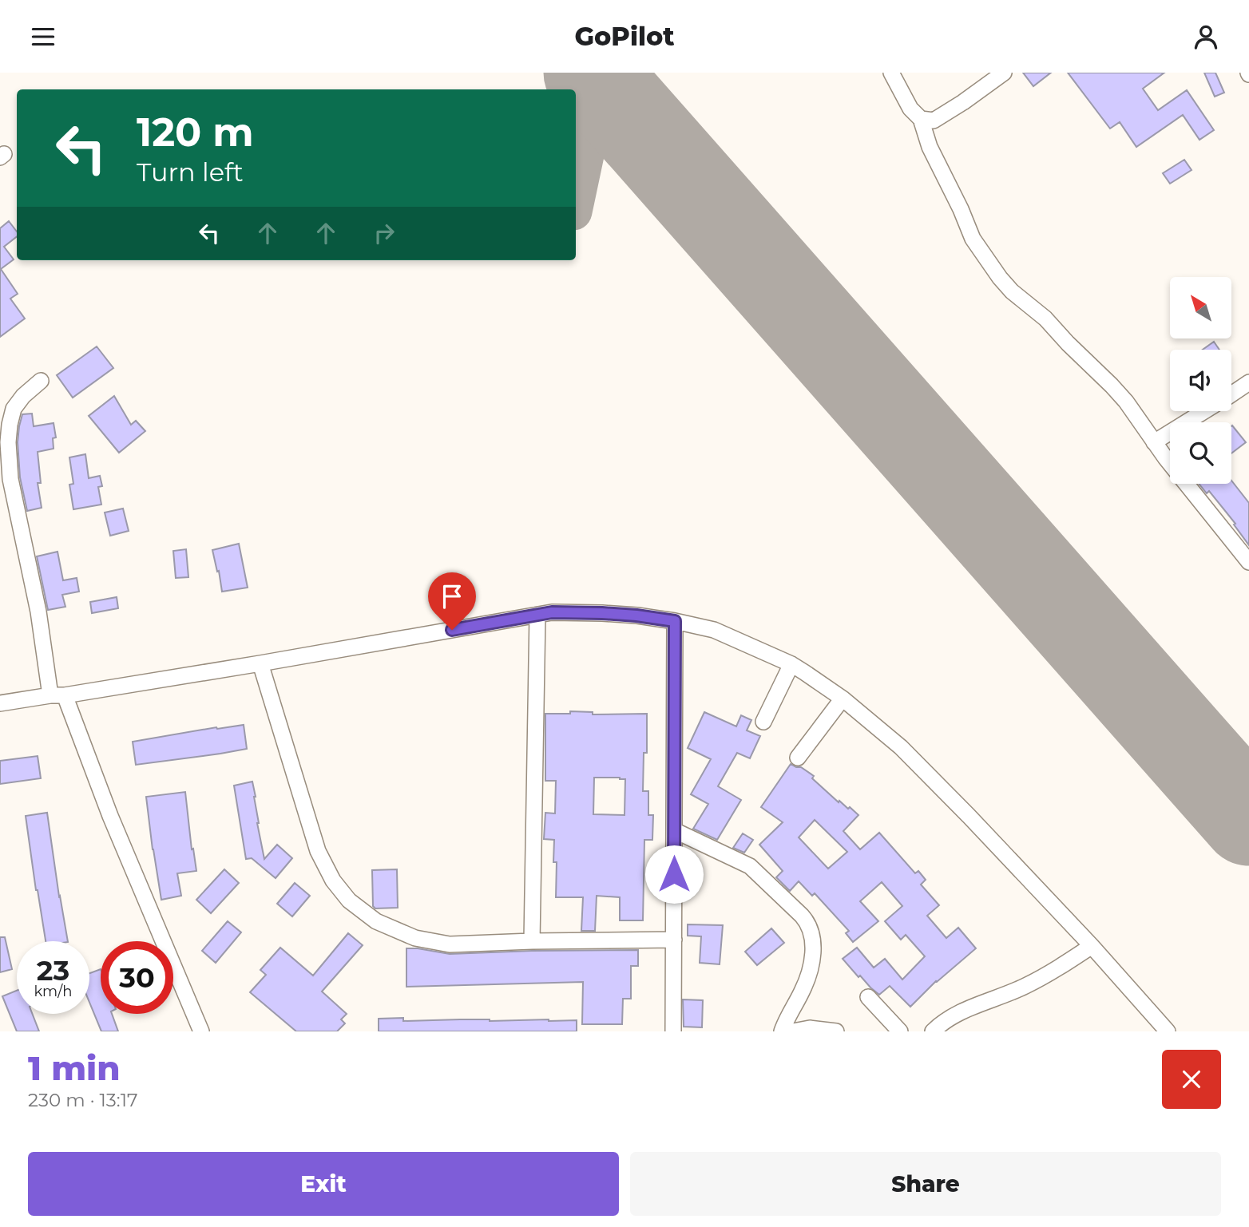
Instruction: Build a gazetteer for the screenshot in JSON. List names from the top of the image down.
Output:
{
  "north": "top left",
  "page": {
    "header": "GoPilot",
    "turn": ["120 m", "Turn left"],
    "speed": "23 km/h",
    "limit": "30",
    "heading": ["1 min", "230 m · 13:17"],
    "buttons": ["Exit", "Share"]
  }
}
